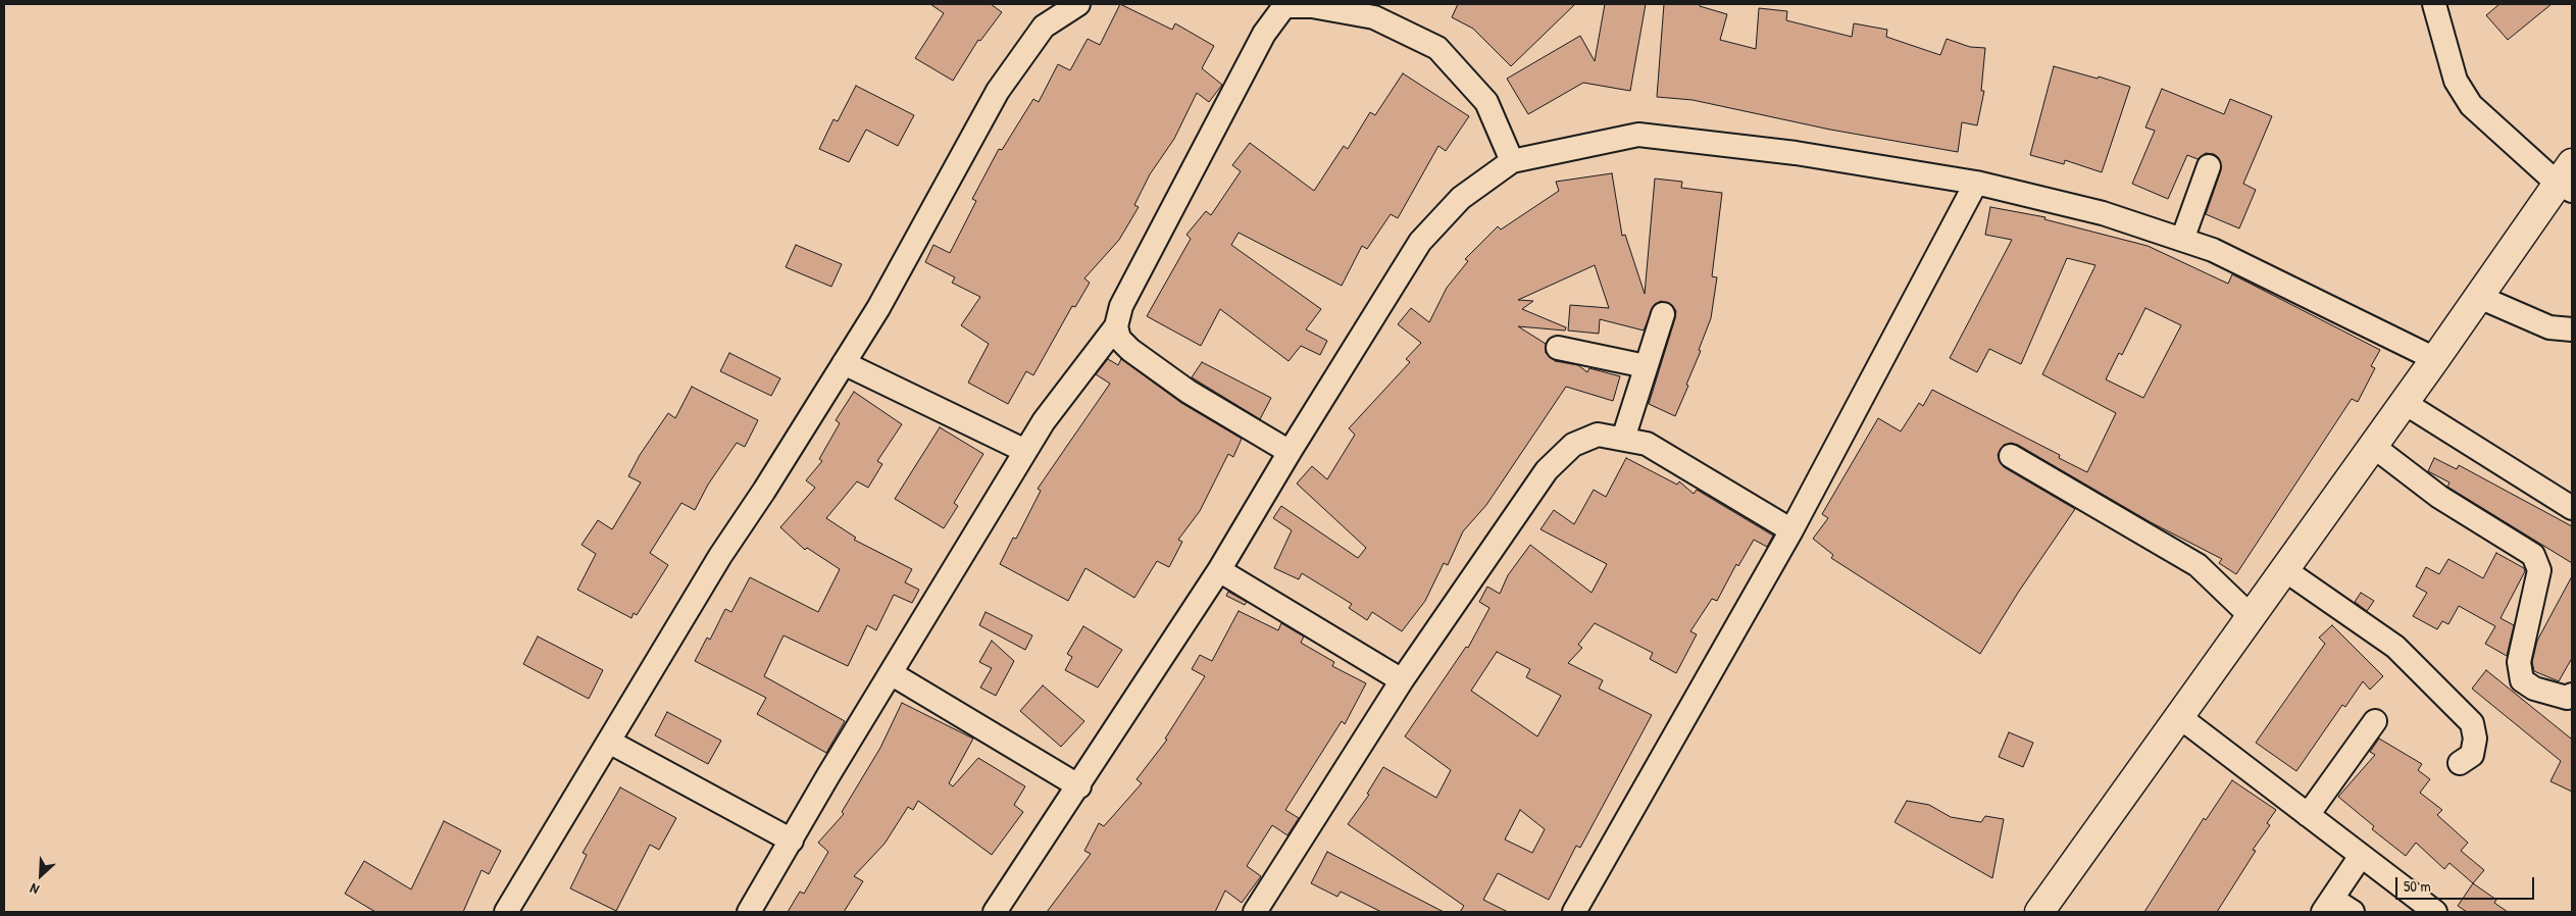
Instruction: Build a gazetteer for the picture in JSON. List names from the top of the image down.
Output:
{
  "scale_bar": "50 m",
  "north": "bottom left"
}
